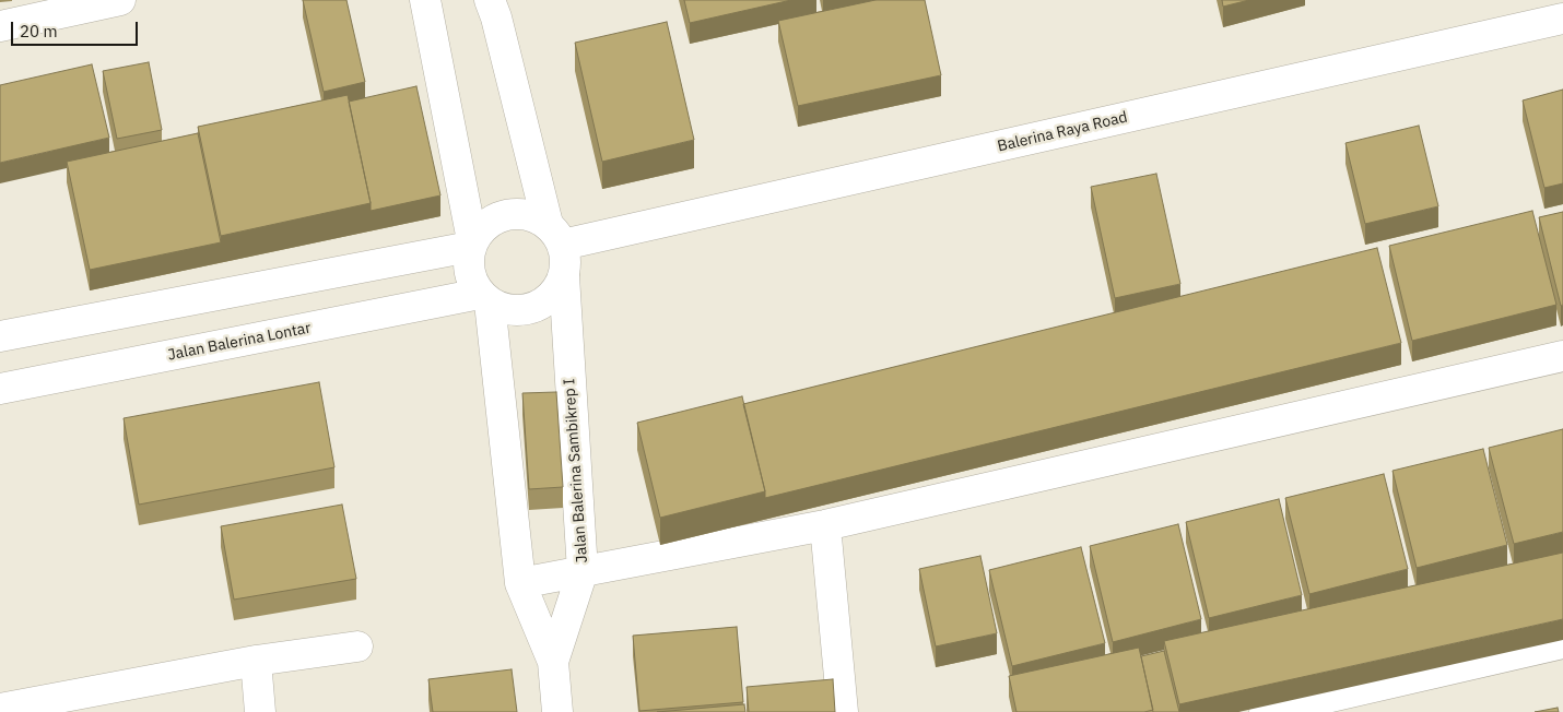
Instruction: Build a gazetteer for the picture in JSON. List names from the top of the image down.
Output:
{
  "streets": {
    "street": ["Balerina Raya Road", "Jalan Balerina Lontar", "Jalan Balerina Sambikrep I"]
  },
  "crossings": [
    ["Balerina Raya Road", "Jalan Balerina Lontar"],
    ["Balerina Raya Road", "Jalan Balerina Sambikrep I"],
    ["Jalan Balerina Lontar", "Jalan Balerina Sambikrep I"]
  ],
  "scale_bar": "20 m"
}
